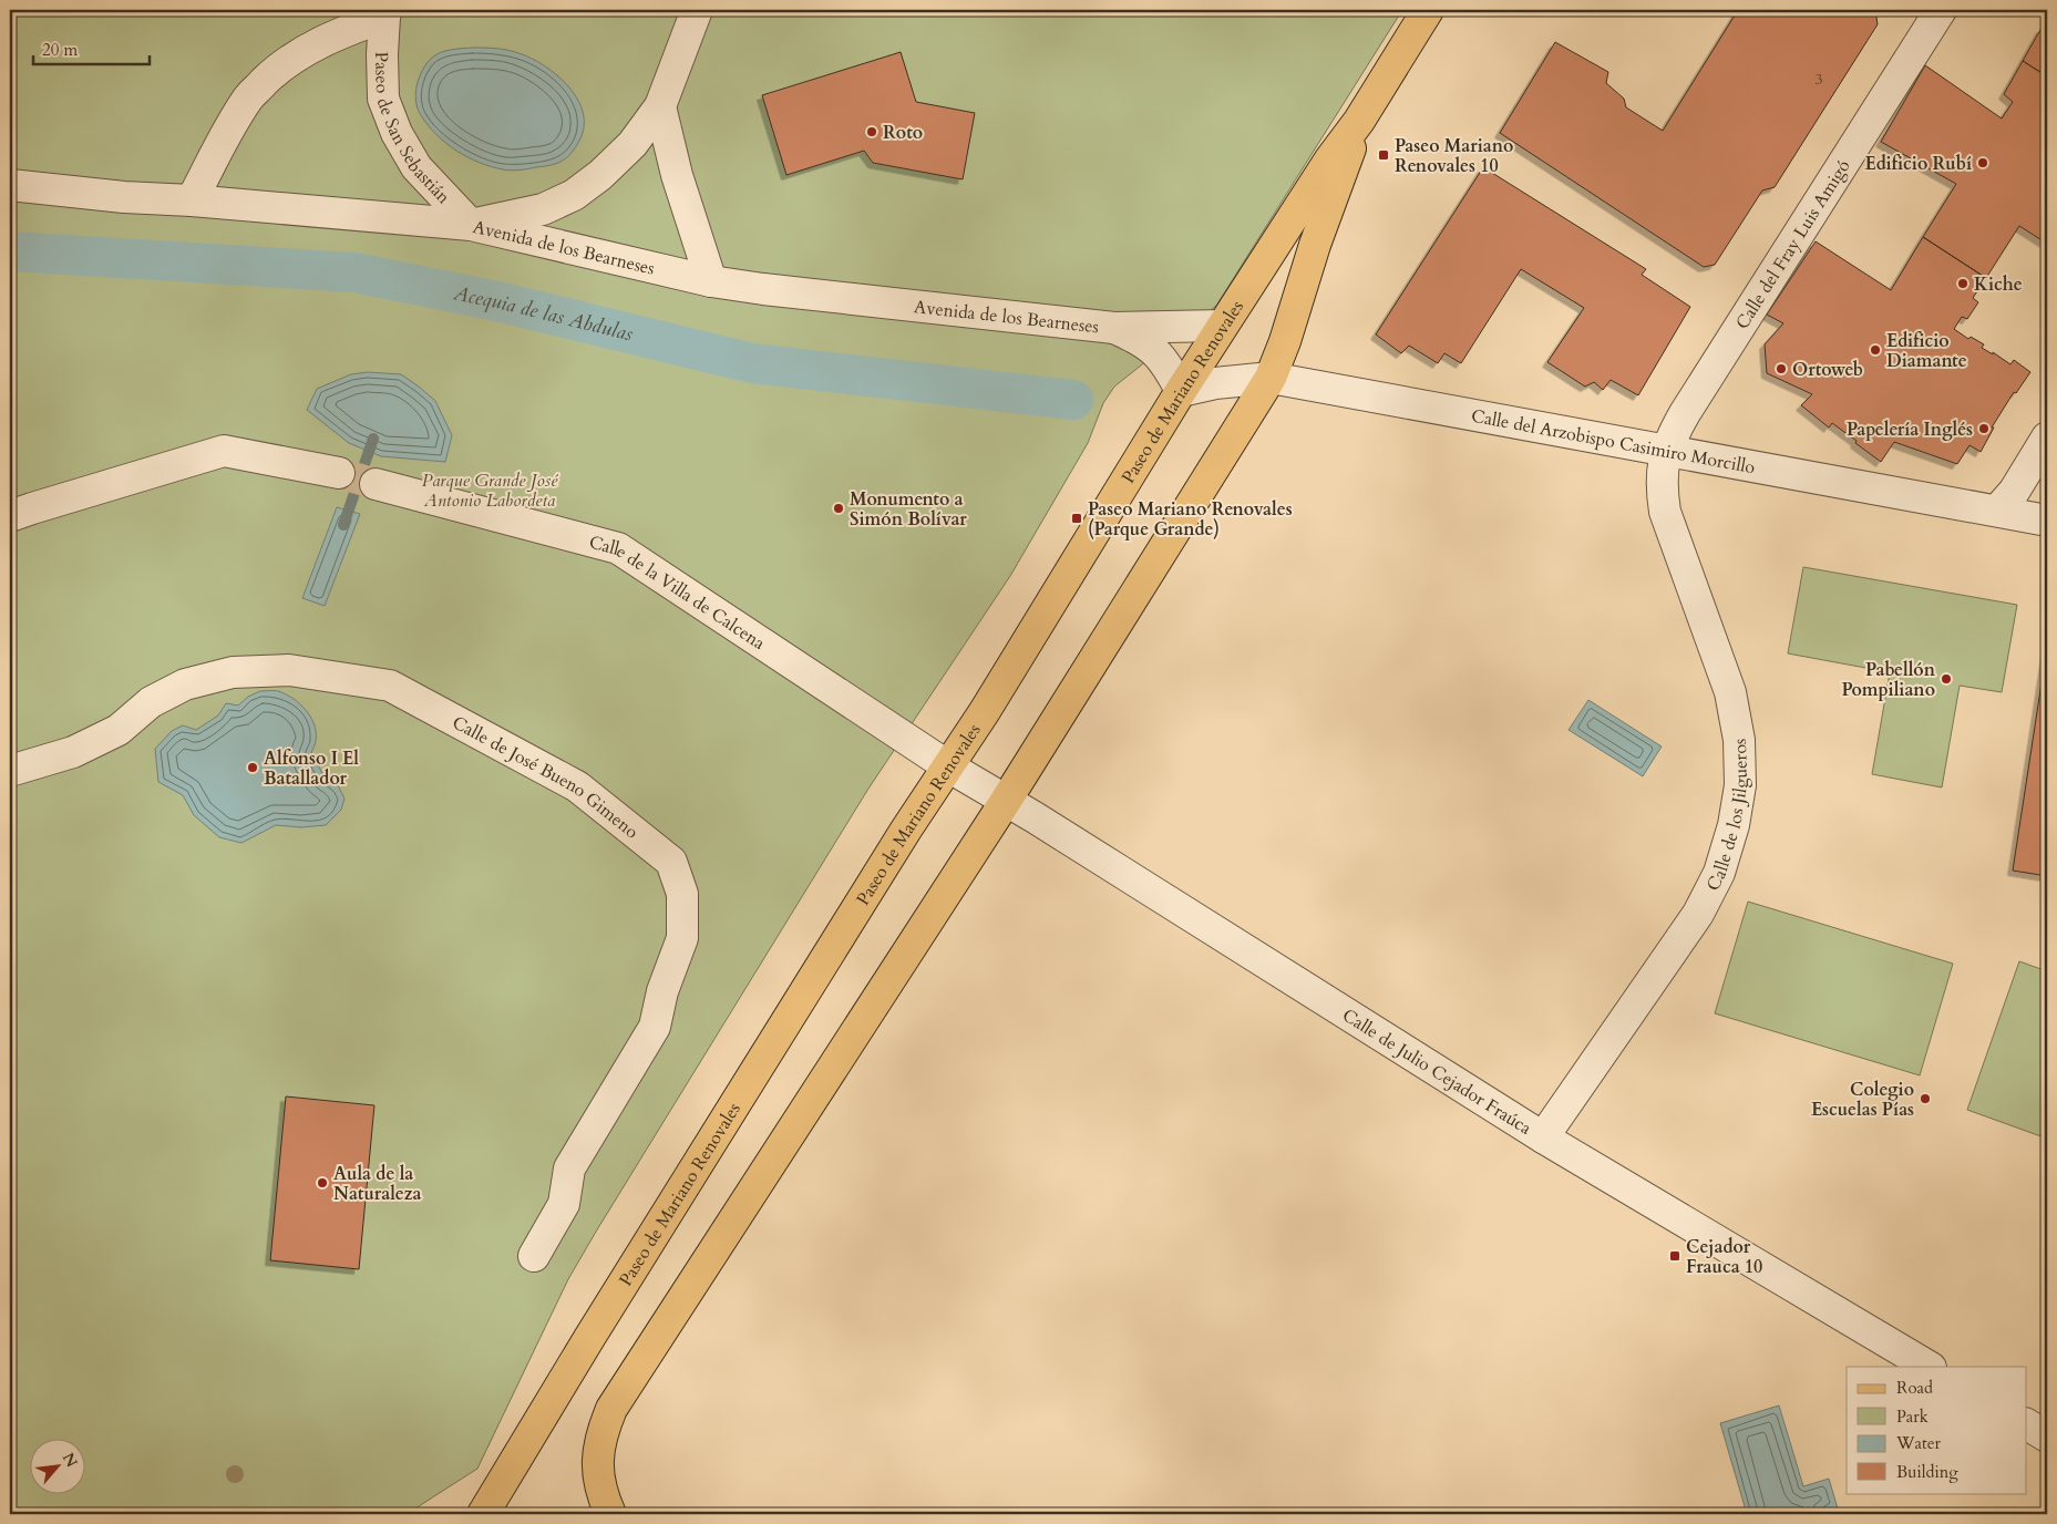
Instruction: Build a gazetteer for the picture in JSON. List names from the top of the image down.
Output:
{
  "streets": {
    "main road": ["Paseo de Mariano Renovales"],
    "street": [
      "Paseo de San Sebastián",
      "Calle del Fray Luis Amigó",
      "Avenida de los Bearneses",
      "Calle del Arzobispo Casimiro Morcillo",
      "Calle de la Villa de Calcena",
      "Calle de José Bueno Gimeno",
      "Calle de los Jilgueros",
      "Calle de Julio Cejador Fraúca"
    ]
  },
  "crossings": [
    ["Paseo de San Sebastián", "Avenida de los Bearneses"],
    ["Calle del Fray Luis Amigó", "Calle del Arzobispo Casimiro Morcillo"],
    ["Calle del Fray Luis Amigó", "Calle de los Jilgueros"],
    ["Avenida de los Bearneses", "Paseo de Mariano Renovales"],
    ["Avenida de los Bearneses", "Calle del Arzobispo Casimiro Morcillo"],
    ["Paseo de Mariano Renovales", "Calle del Arzobispo Casimiro Morcillo"],
    ["Paseo de Mariano Renovales", "Calle de la Villa de Calcena"],
    ["Paseo de Mariano Renovales", "Calle de Julio Cejador Fraúca"],
    ["Calle del Arzobispo Casimiro Morcillo", "Calle de los Jilgueros"],
    ["Calle de la Villa de Calcena", "Calle de Julio Cejador Fraúca"],
    ["Calle de los Jilgueros", "Calle de Julio Cejador Fraúca"]
  ],
  "water": ["Acequia de las Abdulas"],
  "parks": ["Parque Grande José Antonio Labordeta"],
  "places": {
    "other": [
      "Roto",
      "Edificio Rubí",
      "Kiche",
      "Edificio Diamante",
      "Ortoweb",
      "Papelería Inglés",
      "Monumento a Simón Bolívar",
      "Pabellón Pompiliano",
      "Alfonso I El Batallador",
      "Colegio Escuelas Pías",
      "Aula de la Naturaleza"
    ],
    "transit": ["Paseo Mariano Renovales 10", "Paseo Mariano Renovales (Parque Grande)", "Cejador Frauca 10"]
  },
  "house_numbers": ["3"],
  "legend": [
    "Road",
    "Park",
    "Water",
    "Building"
  ],
  "scale_bar": "20 m",
  "north": "top right"
}
